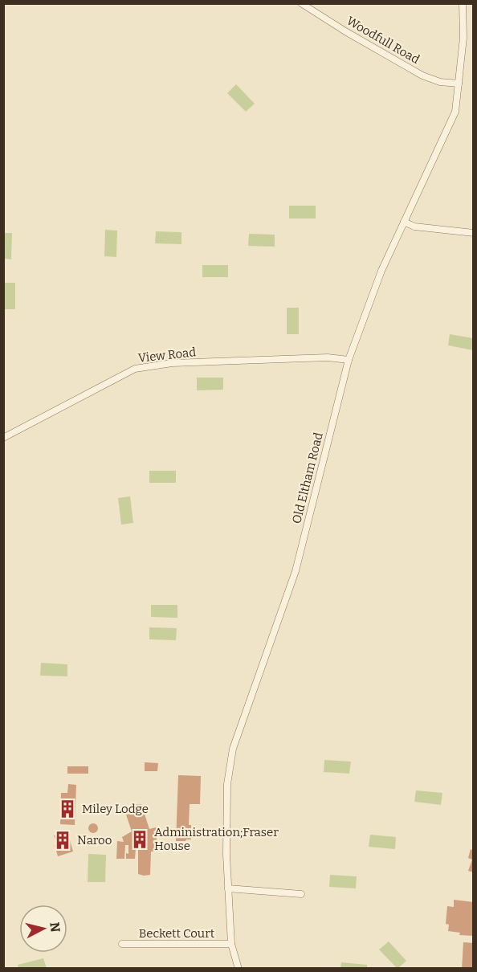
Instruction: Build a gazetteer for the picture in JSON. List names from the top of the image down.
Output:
{
  "streets": {
    "street": [
      "Woodfull Road",
      "View Road",
      "Old Eltham Road",
      "Beckett Court"
    ]
  },
  "crossings": [
    ["Woodfull Road", "Old Eltham Road"],
    ["View Road", "Old Eltham Road"],
    ["Old Eltham Road", "Beckett Court"]
  ],
  "places": {
    "building": ["Miley Lodge", "Administration;Fraser House", "Naroo"]
  },
  "north": "right"
}
